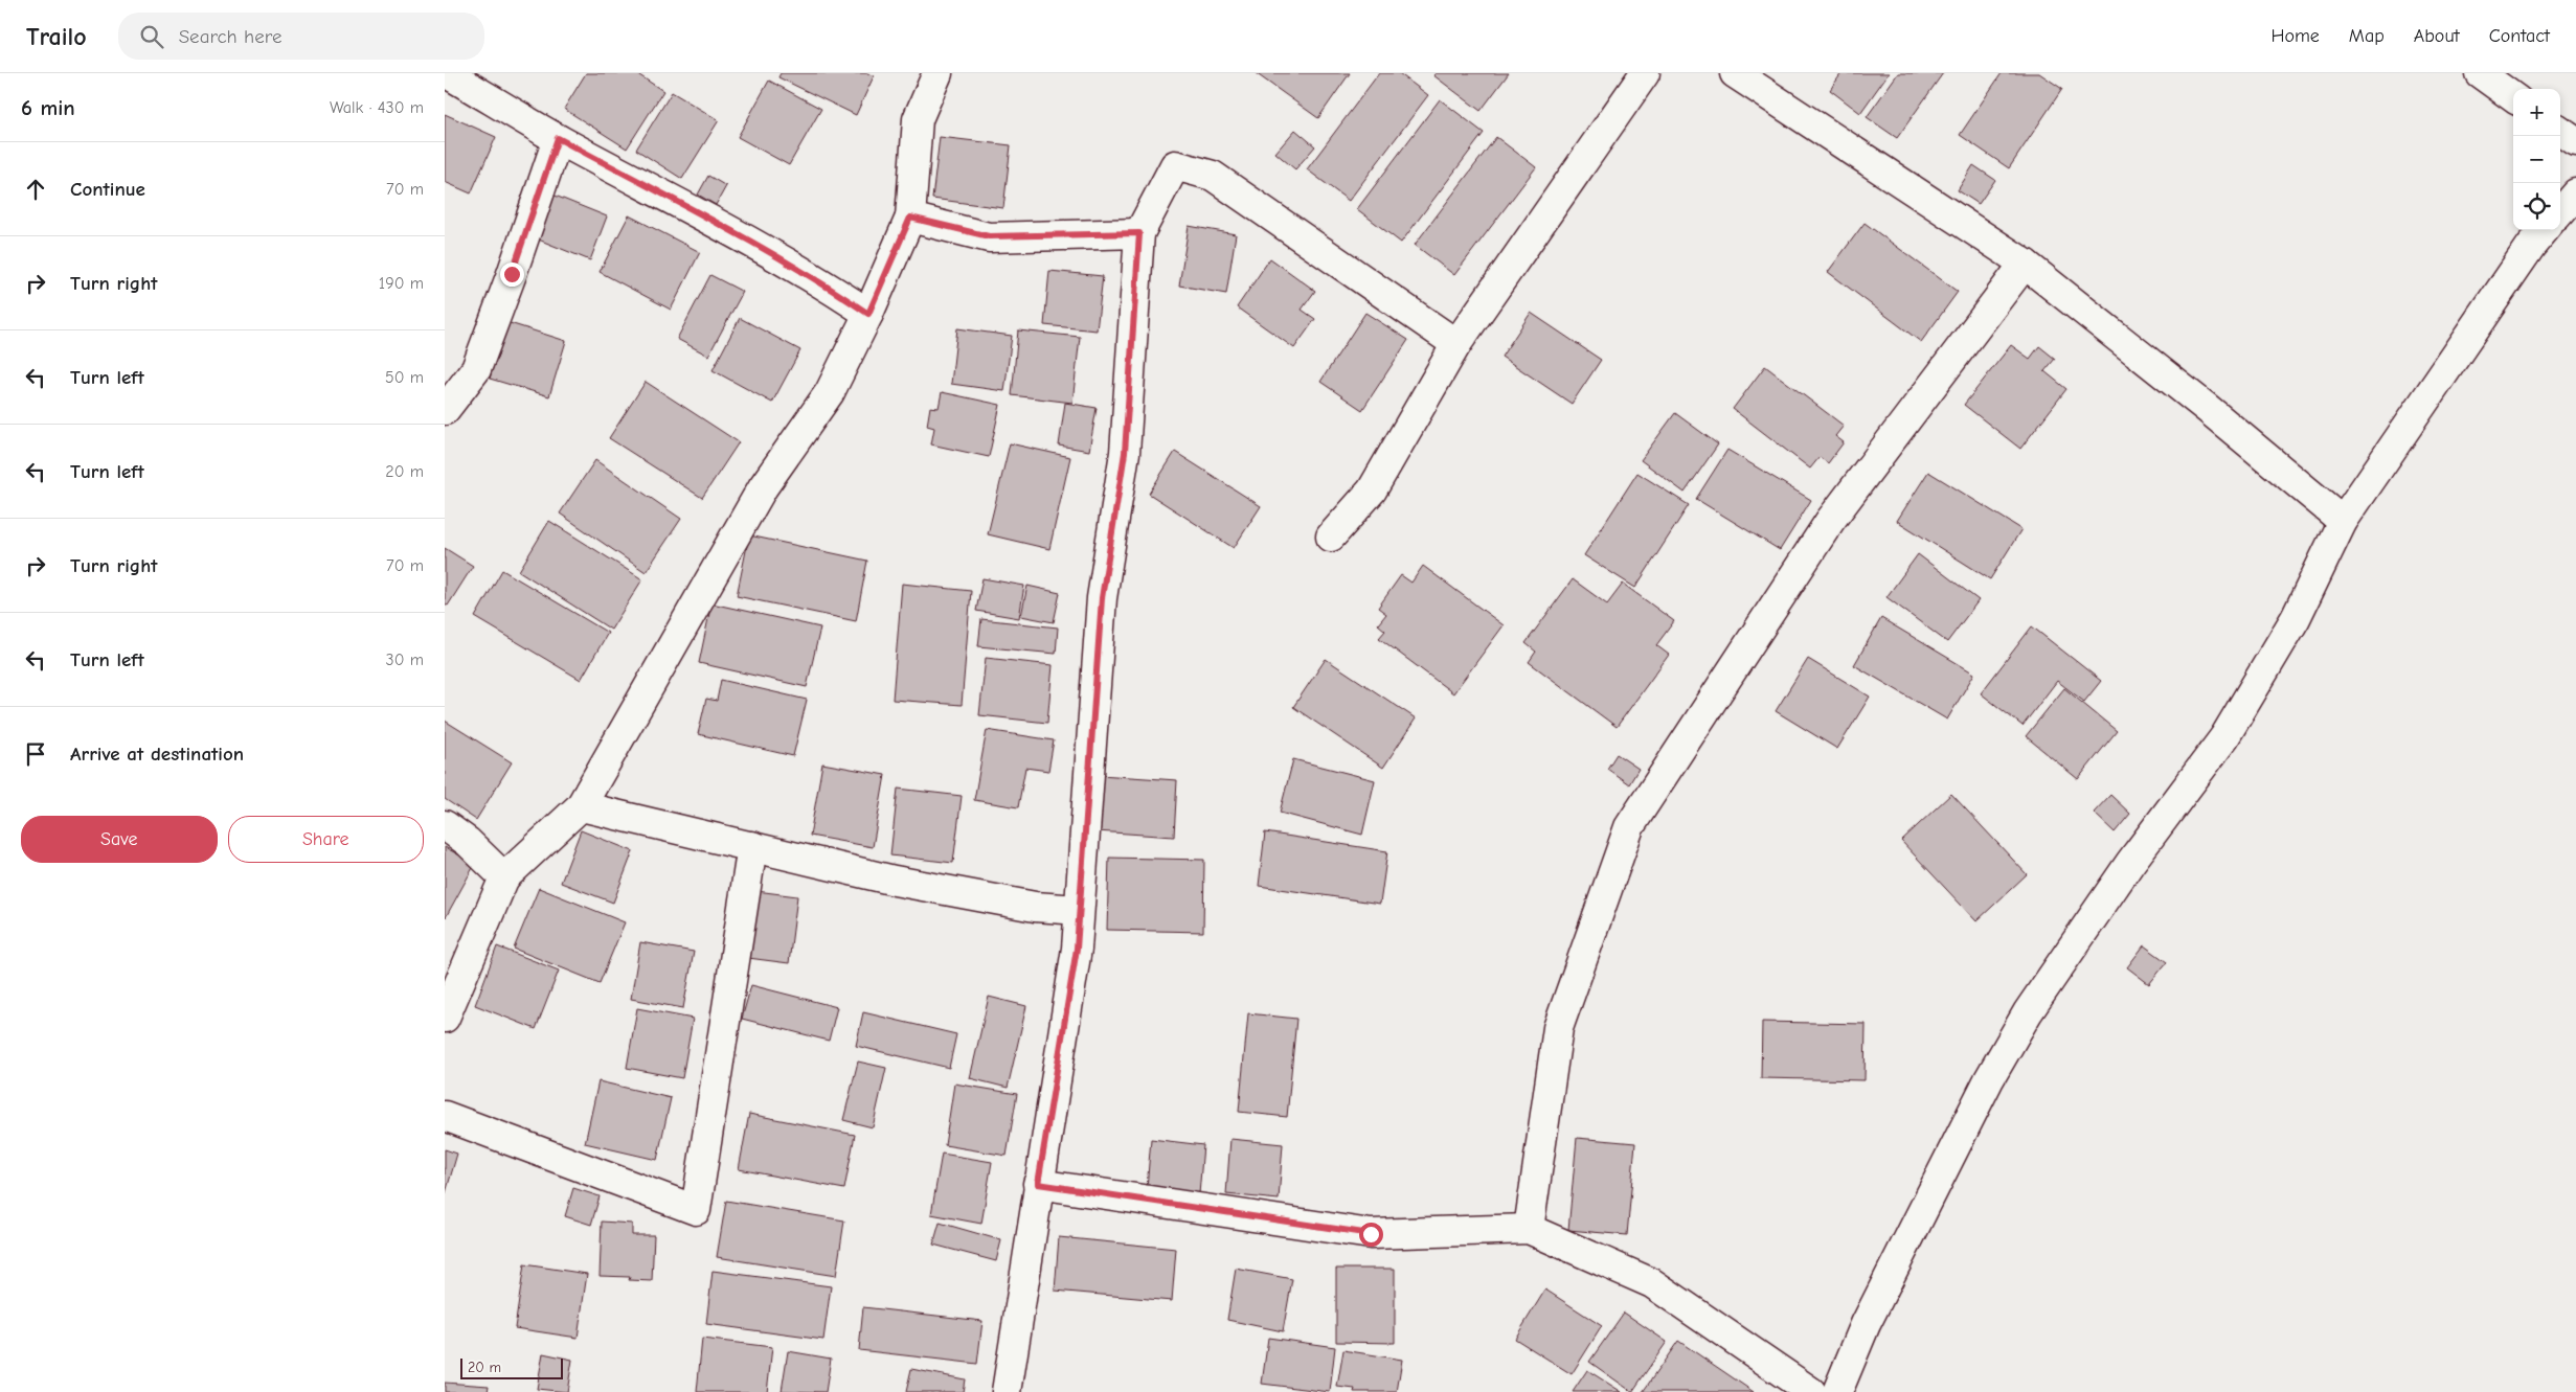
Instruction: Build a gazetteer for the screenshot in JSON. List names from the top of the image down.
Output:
{
  "scale_bar": "20 m",
  "page": {
    "header": "Trailo",
    "search": "Search here",
    "nav": [
      "Home",
      "Map",
      "About",
      "Contact"
    ],
    "heading": ["6 min", "Walk · 430 m"],
    "map_buttons": ["+", "−"],
    "list": [
      ["Continue", "70 m"],
      ["Turn right", "190 m"],
      ["Turn left", "50 m"],
      ["Turn left", "20 m"],
      ["Turn right", "70 m"],
      ["Turn left", "30 m"],
      "Arrive at destination"
    ],
    "buttons": ["Save", "Share"],
    "scale": "20 m"
  }
}
